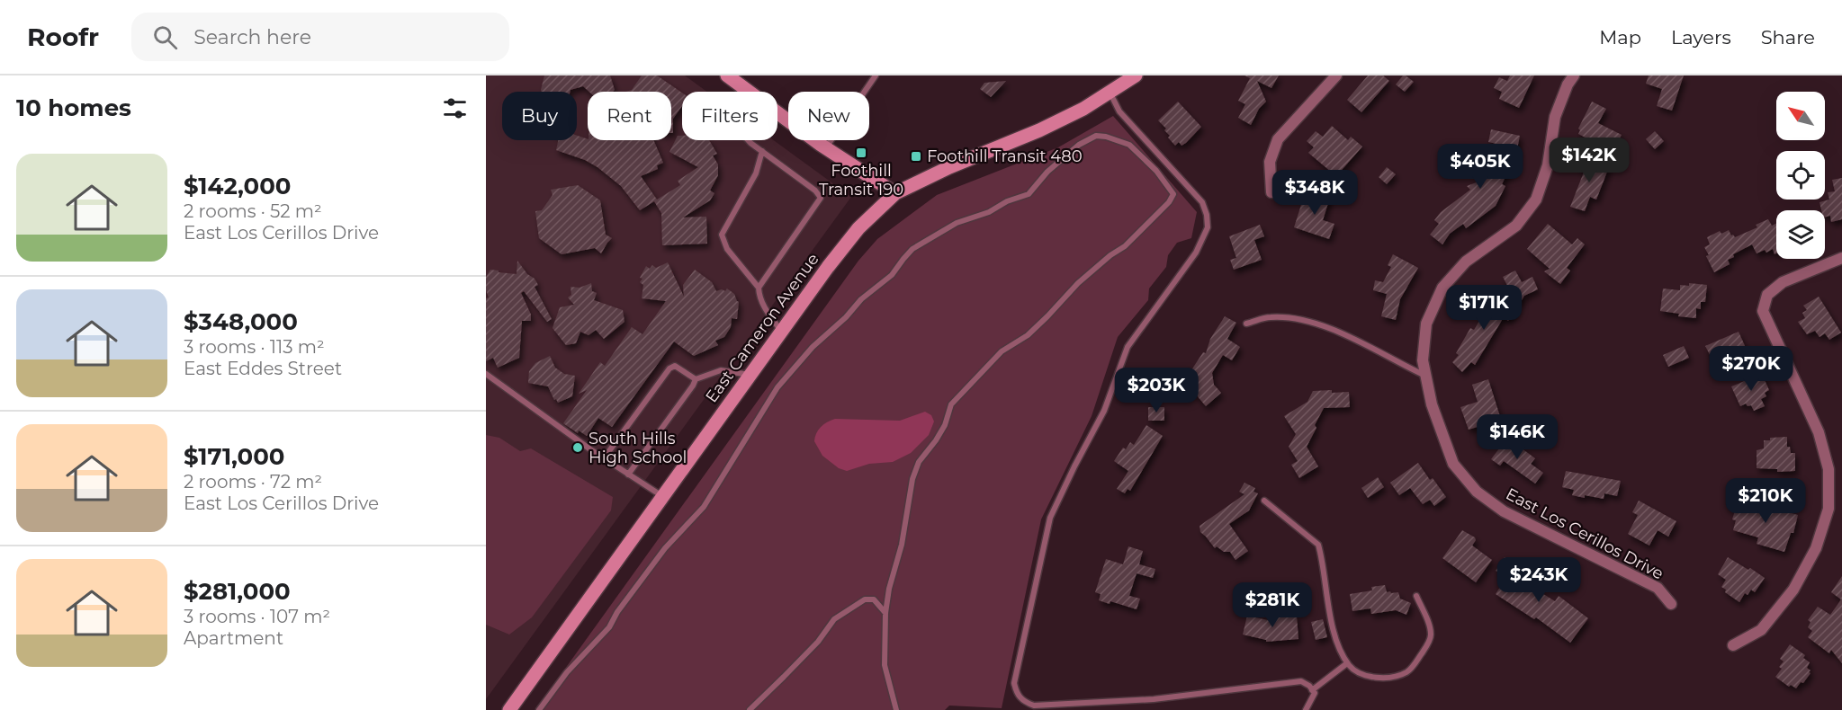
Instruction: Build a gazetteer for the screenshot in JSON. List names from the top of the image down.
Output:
{
  "streets": {
    "main road": ["East Cameron Avenue"],
    "street": ["East Los Cerillos Drive"]
  },
  "places": {
    "transit": ["Foothill Transit 190", "Foothill Transit 480"],
    "other": ["South Hills High School"]
  },
  "north": "top left",
  "page": {
    "header": "Roofr",
    "search": "Search here",
    "nav": ["Map", "Layers", "Share"],
    "heading": "10 homes",
    "chip": [
      "Buy",
      "Rent",
      "Filters",
      "New"
    ],
    "price": [
      "$142K",
      "$405K",
      "$348K",
      "$171K",
      "$270K",
      "$203K",
      "$146K",
      "$210K",
      "$243K",
      "$281K"
    ],
    "list": [
      {
        "name": "$142,000",
        "note": "2 rooms · 52 m² · East Los Cerillos Drive"
      },
      {
        "name": "$348,000",
        "note": "3 rooms · 113 m² · East Eddes Street"
      },
      {
        "name": "$171,000",
        "note": "2 rooms · 72 m² · East Los Cerillos Drive"
      },
      {
        "name": "$281,000",
        "note": "3 rooms · 107 m² · Apartment"
      }
    ]
  }
}
